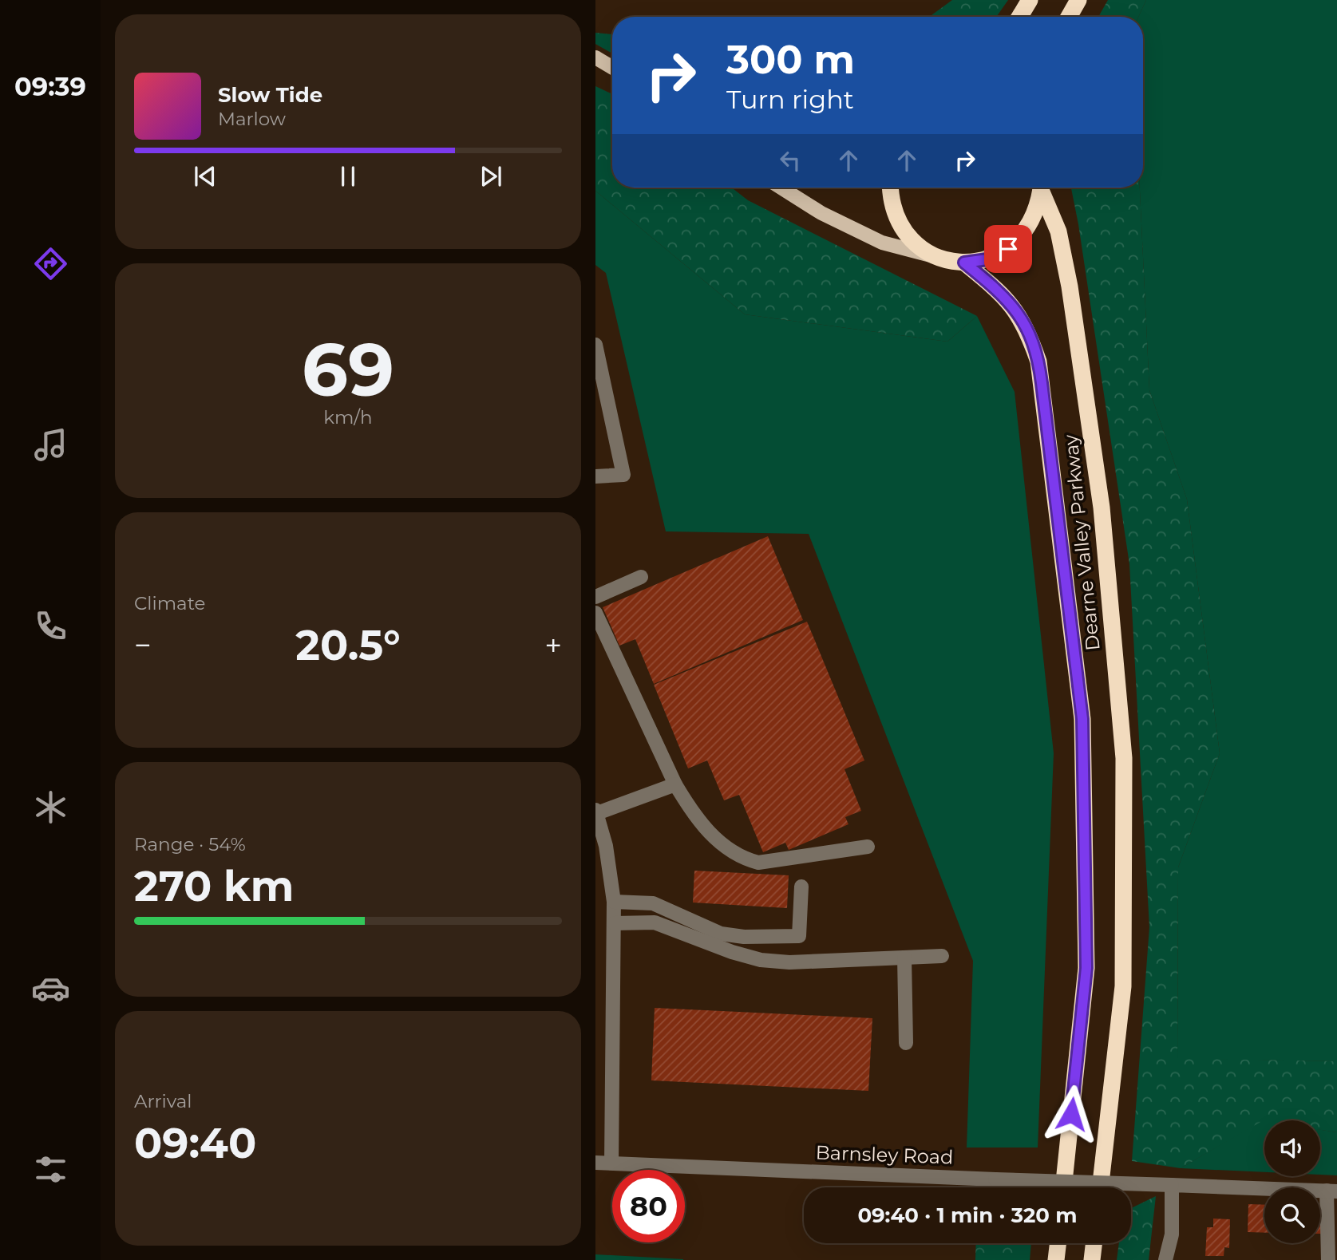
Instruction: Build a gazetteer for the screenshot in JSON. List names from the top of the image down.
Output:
{
  "streets": {
    "highway": ["Dearne Valley Parkway"],
    "street": ["Barnsley Road"]
  },
  "page": {
    "tabs": "09:39",
    "turn": ["300 m", "Turn right"],
    "song": ["Slow Tide", "Marlow"],
    "tile": [
      ["69", "km/h"],
      "Climate",
      ["Range · 54%", "270 km"],
      ["Arrival", "09:40"]
    ],
    "heat": ["−", "20.5°", "+"],
    "limit": "80",
    "trip": "09:40 · 1 min · 320 m"
  }
}
